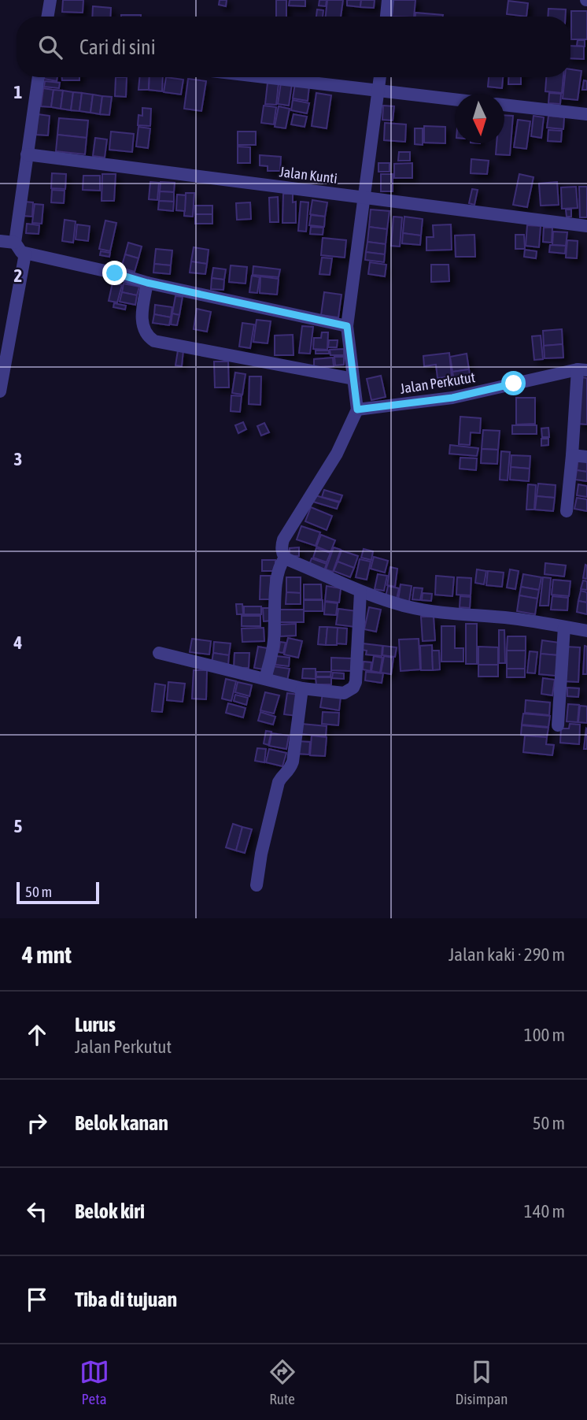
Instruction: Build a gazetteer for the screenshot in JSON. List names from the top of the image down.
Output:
{
  "streets": {
    "street": ["Jalan Kunti", "Jalan Perkutut"]
  },
  "scale_bar": "50 m",
  "north": "bottom",
  "page": {
    "search": "Cari di sini",
    "scale": "50 m",
    "heading": ["4 mnt", "Jalan kaki · 290 m"],
    "list": [
      ["Lurus", "Jalan Perkutut", "100 m"],
      ["Belok kanan", "50 m"],
      ["Belok kiri", "140 m"],
      "Tiba di tujuan"
    ],
    "nav": ["Peta", "Rute", "Disimpan"]
  },
  "grid": {
    "rows": [
      "1",
      "2",
      "3",
      "4",
      "5"
    ]
  }
}
